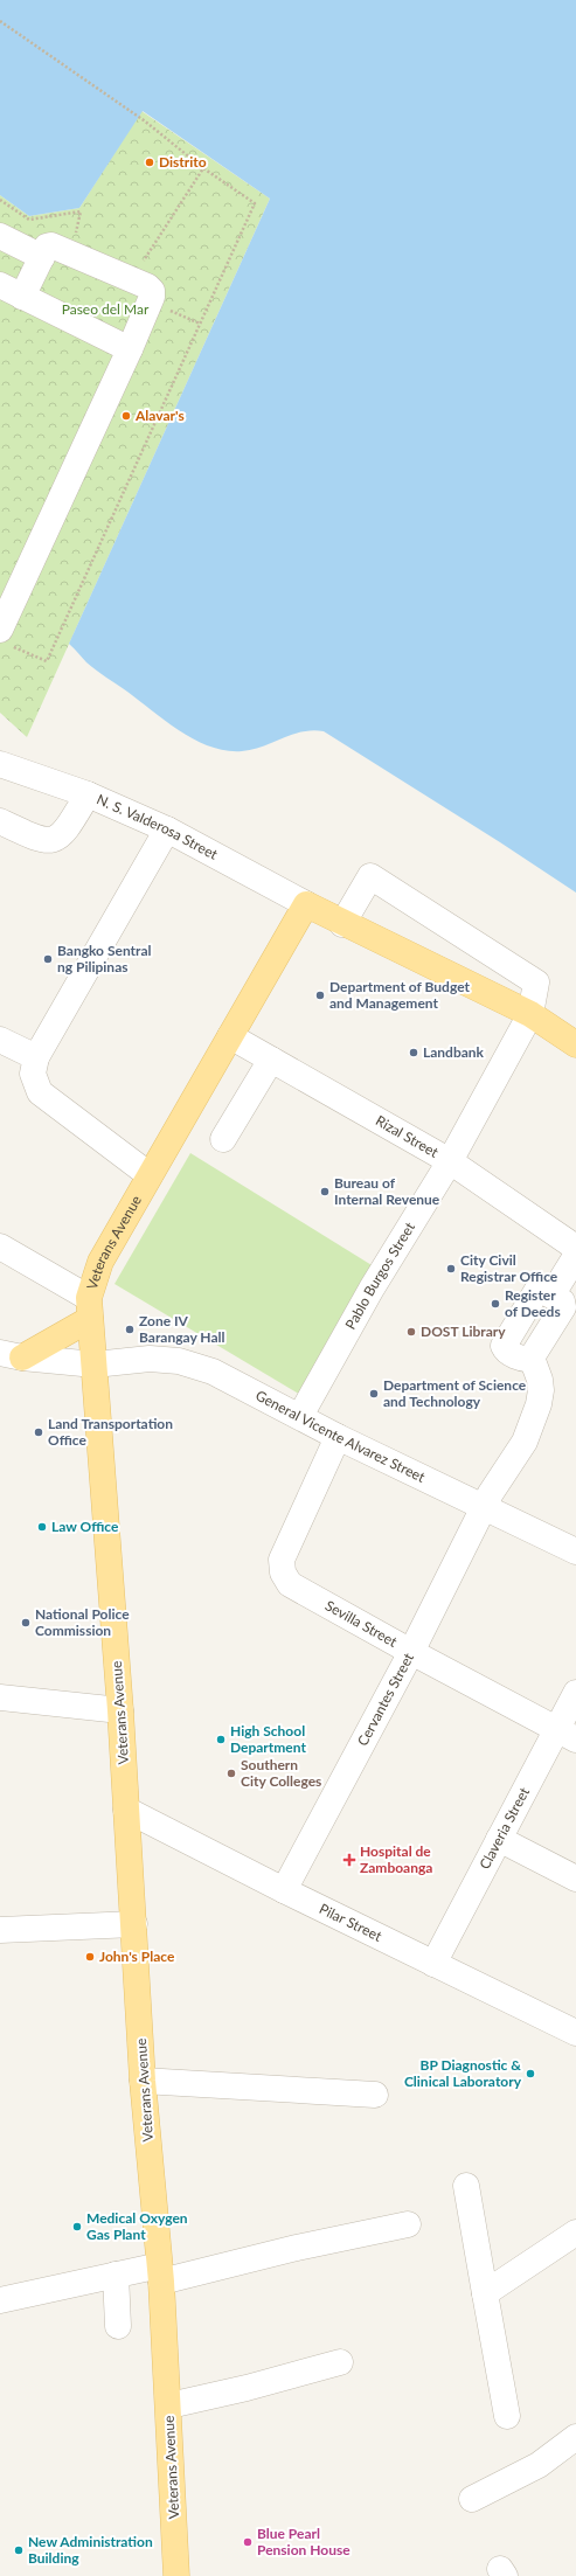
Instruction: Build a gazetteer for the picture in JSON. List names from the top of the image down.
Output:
{
  "streets": {
    "main road": ["Veterans Avenue"],
    "street": [
      "N. S. Valderosa Street",
      "Rizal Street",
      "Pablo Burgos Street",
      "General Vicente Alvarez Street",
      "Sevilla Street",
      "Cervantes Street",
      "Claveria Street",
      "Pilar Street"
    ]
  },
  "crossings": [
    ["N. S. Valderosa Street", "Veterans Avenue"],
    ["Rizal Street", "Veterans Avenue"],
    ["Rizal Street", "Pablo Burgos Street"],
    ["Veterans Avenue", "General Vicente Alvarez Street"],
    ["Veterans Avenue", "Pilar Street"],
    ["Pablo Burgos Street", "General Vicente Alvarez Street"],
    ["General Vicente Alvarez Street", "Sevilla Street"],
    ["General Vicente Alvarez Street", "Cervantes Street"],
    ["Sevilla Street", "Cervantes Street"],
    ["Sevilla Street", "Claveria Street"],
    ["Cervantes Street", "Pilar Street"],
    ["Claveria Street", "Pilar Street"]
  ],
  "parks": ["Paseo del Mar"],
  "places": {
    "other": [
      "Distrito",
      "Alavar's",
      "Bangko Sentral ng Pilipinas",
      "Department of Budget and Management",
      "Landbank",
      "Bureau of Internal Revenue",
      "City Civil Registrar Office",
      "Register of Deeds",
      "Zone IV Barangay Hall",
      "DOST Library",
      "Department of Science and Technology",
      "Land Transportation Office",
      "Law Office",
      "National Police Commission",
      "High School Department",
      "Southern City Colleges",
      "John's Place",
      "BP Diagnostic & Clinical Laboratory",
      "Medical Oxygen Gas Plant",
      "Blue Pearl Pension House",
      "New Administration Building"
    ],
    "health": ["Hospital de Zamboanga"]
  }
}
